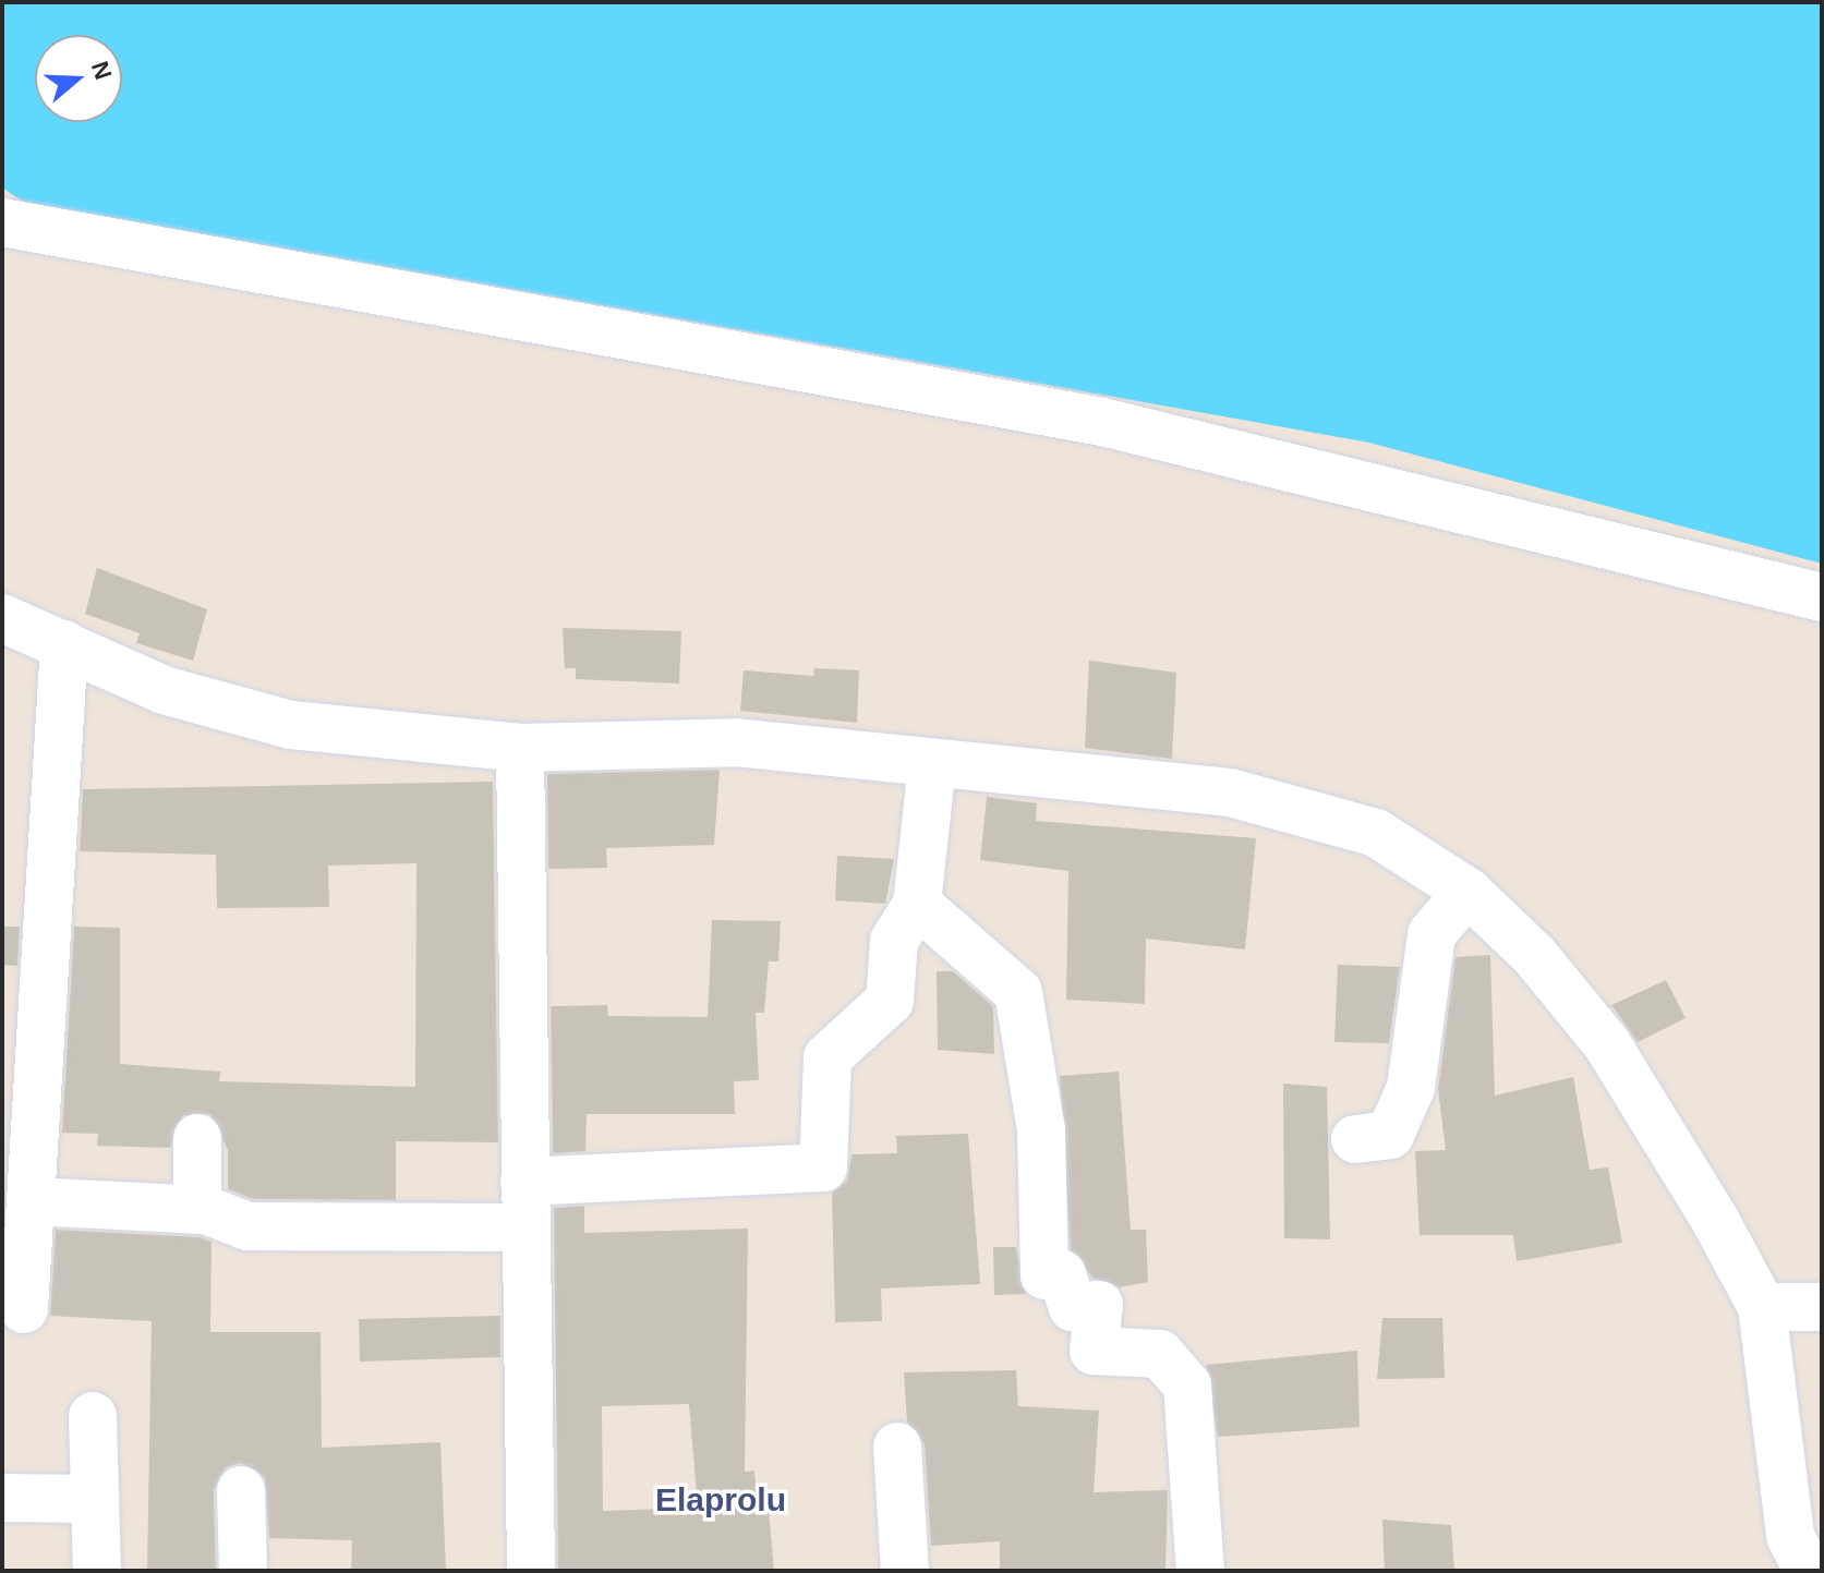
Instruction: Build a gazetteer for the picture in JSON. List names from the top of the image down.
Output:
{
  "districts": ["Elaprolu"],
  "north": "right"
}
